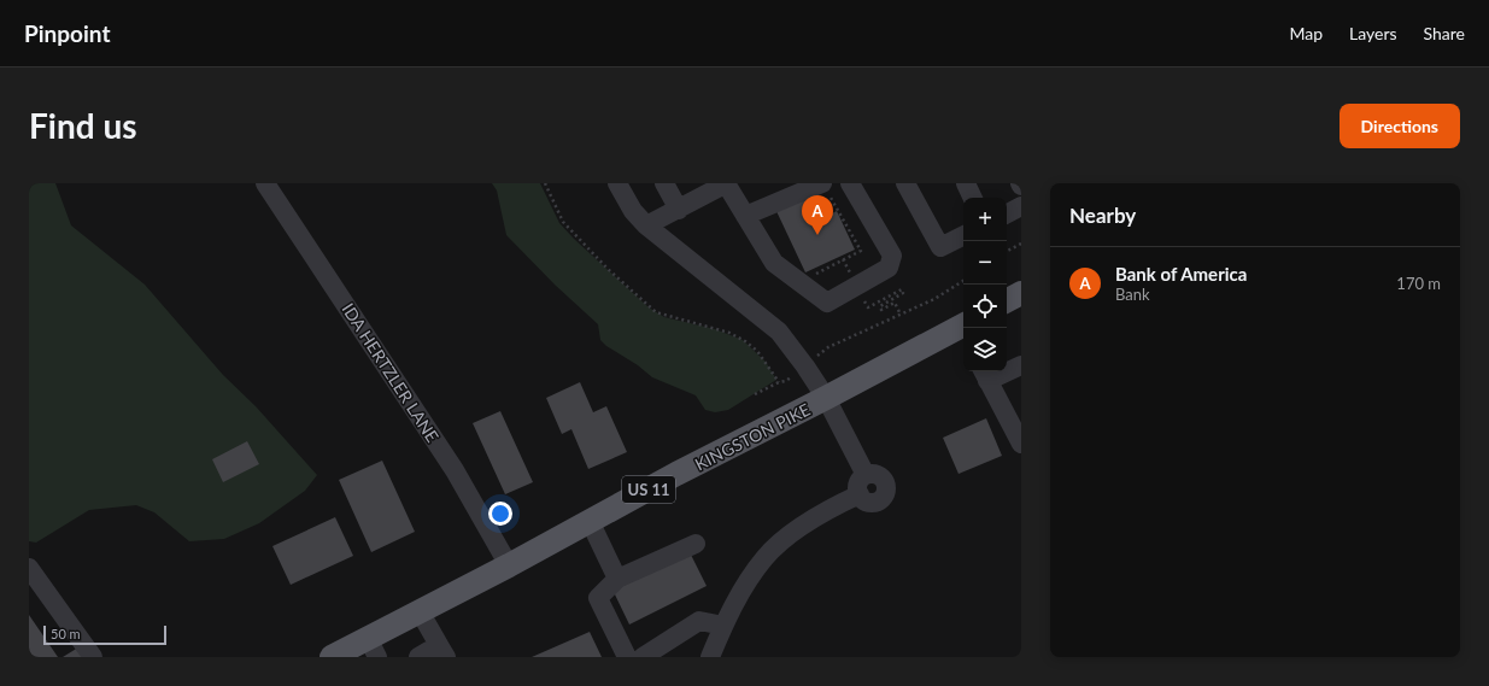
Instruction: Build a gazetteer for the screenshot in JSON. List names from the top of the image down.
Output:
{
  "streets": {
    "main road": ["KINGSTON PIKE", "US 11"],
    "street": ["IDA HERTZLER LANE"]
  },
  "crossings": [
    ["IDA HERTZLER LANE", "KINGSTON PIKE"]
  ],
  "scale_bar": "50 m",
  "page": {
    "header": "Pinpoint",
    "nav": ["Map", "Layers", "Share"],
    "buttons": "Directions",
    "title": "Find us",
    "heading": "Nearby",
    "pins": "A",
    "map_buttons": ["+", "−"],
    "list": [
      {
        "mark": "A",
        "name": "Bank of America",
        "note": "Bank",
        "value": "170 m"
      }
    ],
    "scale": "50 m"
  }
}
